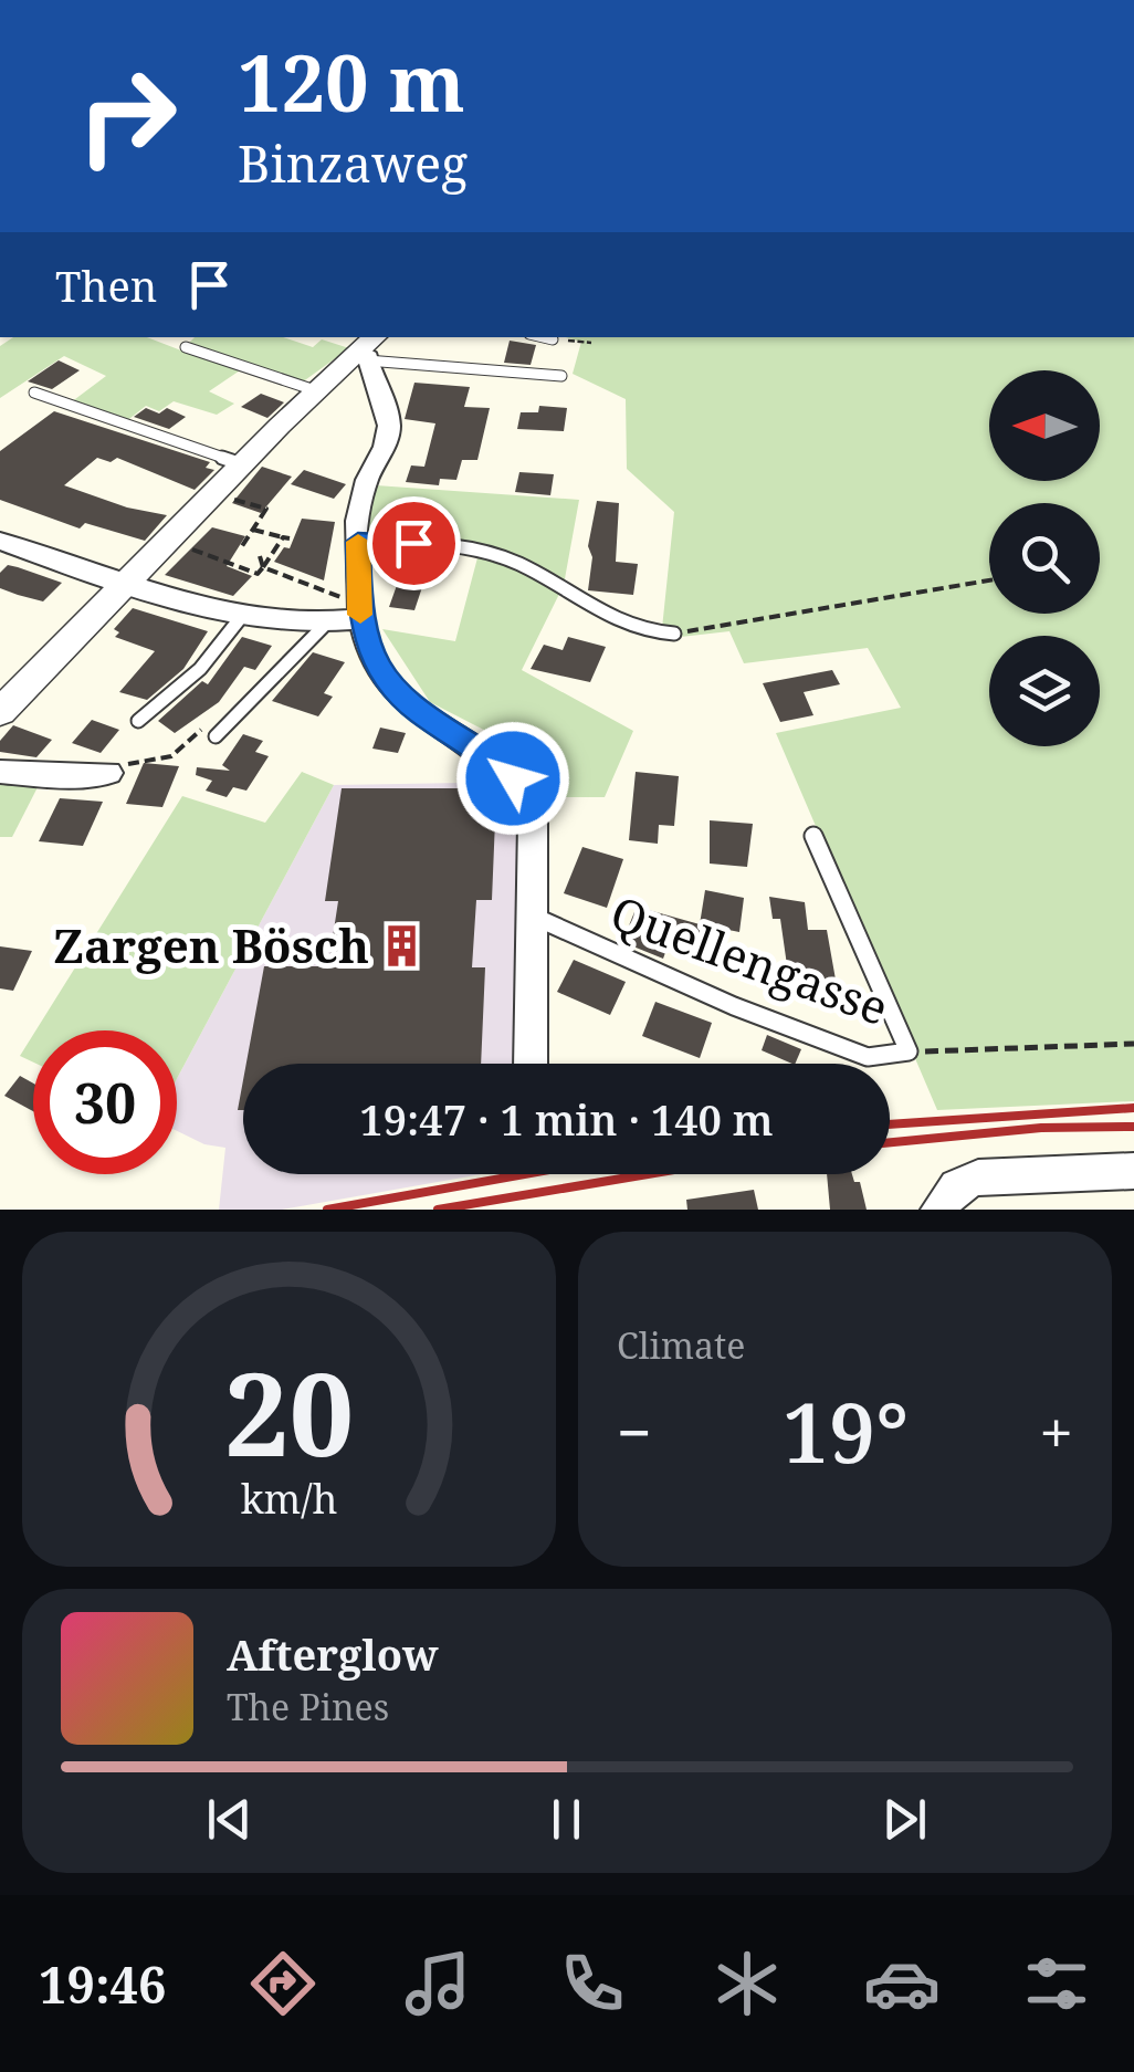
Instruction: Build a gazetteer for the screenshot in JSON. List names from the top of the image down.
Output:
{
  "streets": {
    "lane": ["Quellengasse"]
  },
  "places": {
    "building": ["Zargen Bösch"]
  },
  "north": "left",
  "page": {
    "turn": ["120 m", "Binzaweg"],
    "then": "Then",
    "limit": "30",
    "trip": "19:47 · 1 min · 140 m",
    "tile": "Climate",
    "heat": ["−", "19°", "+"],
    "song": ["Afterglow", "The Pines"],
    "tabs": "19:46",
    "gauge": ["20", "km/h"]
  }
}
